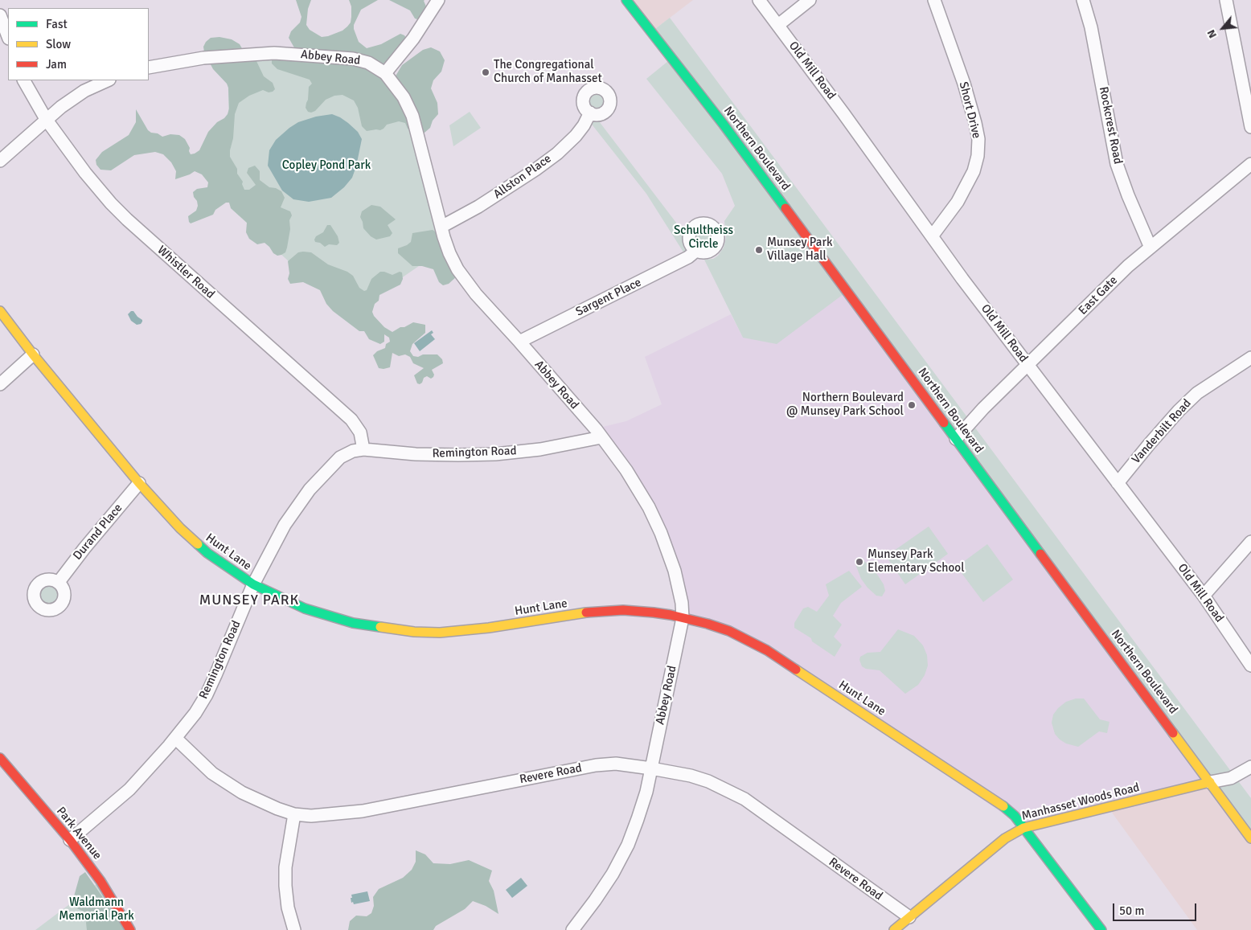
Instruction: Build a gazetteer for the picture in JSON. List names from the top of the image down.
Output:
{
  "streets": {
    "street": [
      "Abbey Road",
      "Old Mill Road",
      "Short Drive",
      "Rockcrest Road",
      "Northern Boulevard",
      "Allston Place",
      "Whistler Road",
      "East Gate",
      "Sargent Place",
      "Vanderbilt Road",
      "Remington Road",
      "Durand Place",
      "Hunt Lane",
      "Revere Road",
      "Manhasset Woods Road",
      "Park Avenue"
    ]
  },
  "crossings": [
    ["Abbey Road", "Allston Place"],
    ["Abbey Road", "Sargent Place"],
    ["Abbey Road", "Remington Road"],
    ["Abbey Road", "Hunt Lane"],
    ["Abbey Road", "Revere Road"],
    ["Old Mill Road", "Short Drive"],
    ["Old Mill Road", "East Gate"],
    ["Old Mill Road", "Vanderbilt Road"],
    ["Rockcrest Road", "East Gate"],
    ["Northern Boulevard", "East Gate"],
    ["Northern Boulevard", "Manhasset Woods Road"],
    ["Whistler Road", "Remington Road"],
    ["Remington Road", "Hunt Lane"],
    ["Remington Road", "Revere Road"],
    ["Remington Road", "Park Avenue"],
    ["Durand Place", "Hunt Lane"],
    ["Hunt Lane", "Manhasset Woods Road"],
    ["Revere Road", "Manhasset Woods Road"]
  ],
  "districts": ["MUNSEY PARK"],
  "parks": ["Copley Pond Park", "Schultheiss Circle", "Waldmann Memorial Park"],
  "places": [
    "The Congregational Church of Manhasset",
    "Munsey Park Village Hall",
    "Northern Boulevard @ Munsey Park School",
    "Munsey Park Elementary School"
  ],
  "legend": ["Fast", "Slow", "Jam"],
  "scale_bar": "50 m",
  "north": "bottom left"
}
